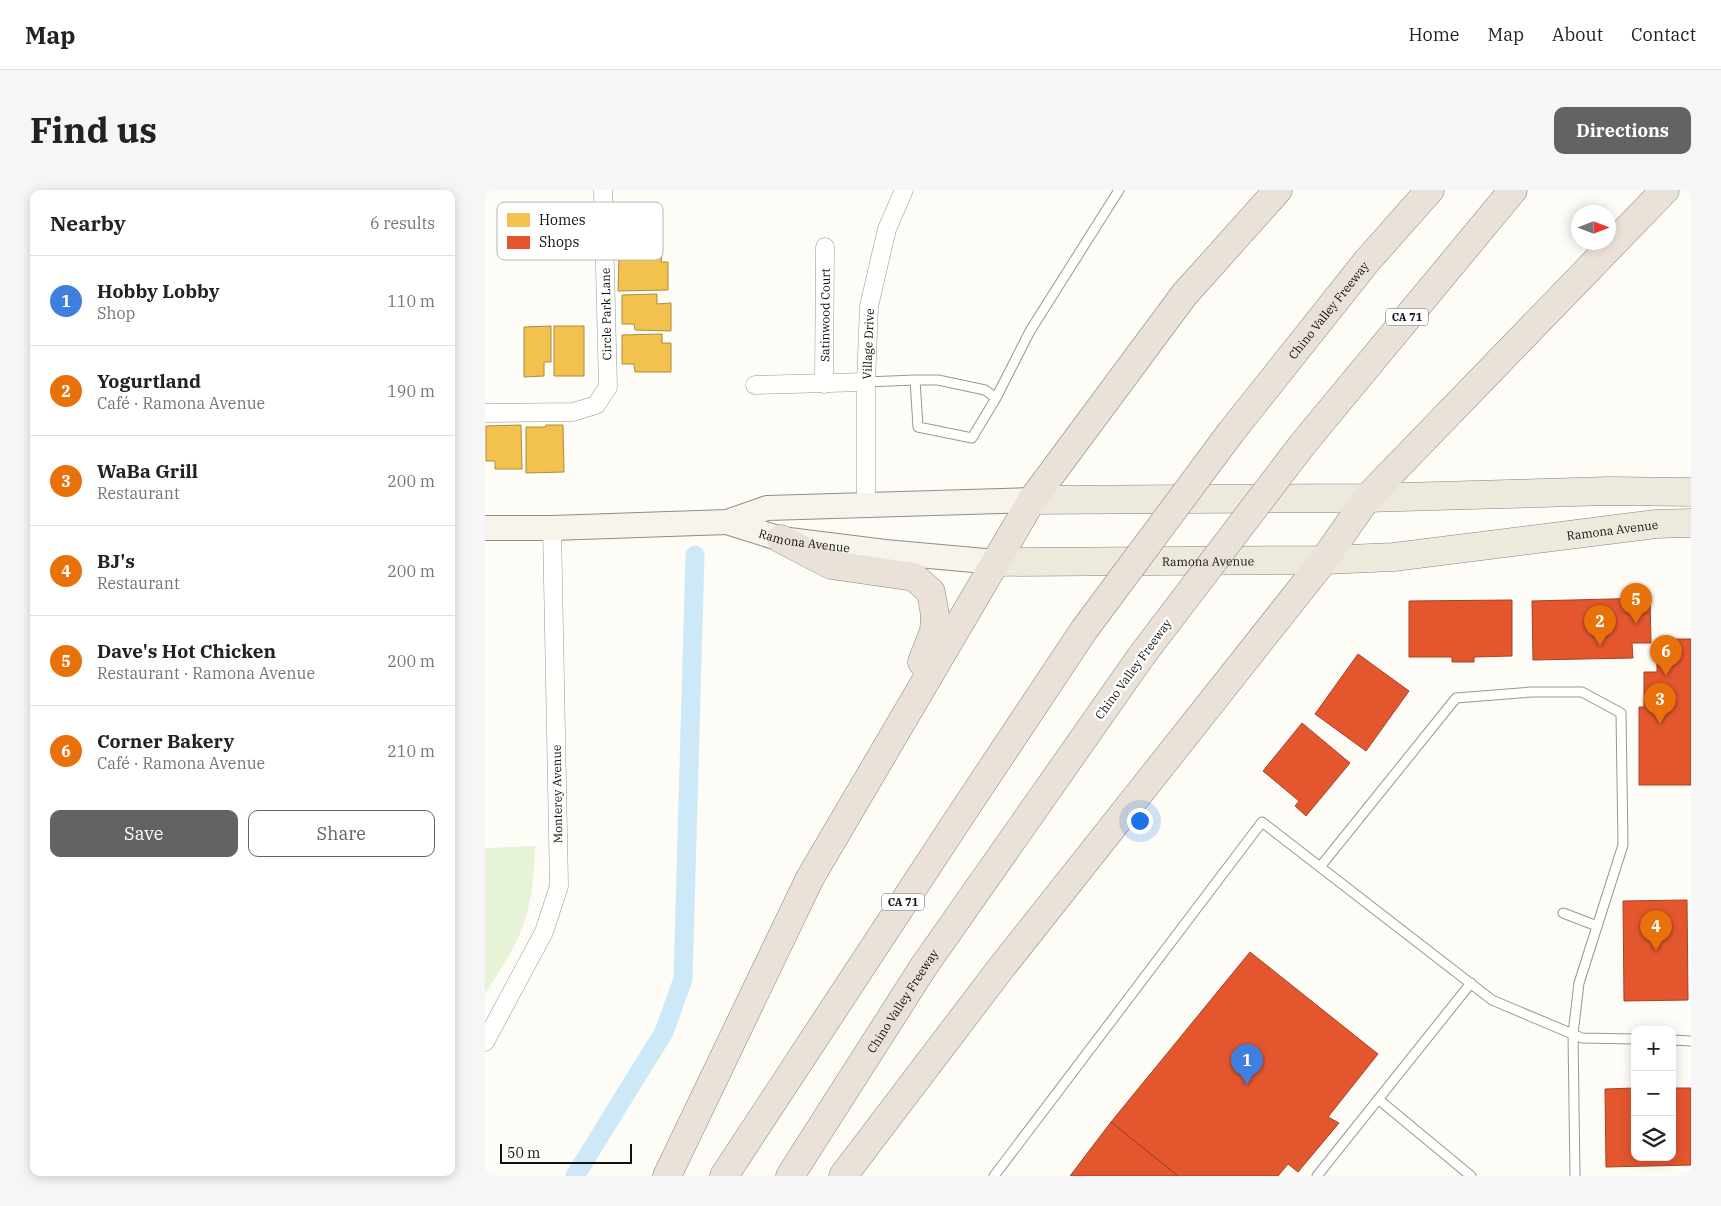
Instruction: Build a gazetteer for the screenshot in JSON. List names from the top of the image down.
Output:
{
  "streets": {
    "highway": ["Chino Valley Freeway", "CA 71"],
    "main road": ["Ramona Avenue"],
    "street": [
      "Circle Park Lane",
      "Satinwood Court",
      "Village Drive",
      "Monterey Avenue"
    ]
  },
  "crossings": [
    ["Village Drive", "Ramona Avenue"],
    ["Ramona Avenue", "Monterey Avenue"]
  ],
  "legend": ["Homes", "Shops"],
  "scale_bar": "50 m",
  "north": "right",
  "page": {
    "header": "Map",
    "nav": [
      "Home",
      "Map",
      "About",
      "Contact"
    ],
    "title": "Find us",
    "buttons": [
      "Directions",
      ["Save", "Share"]
    ],
    "heading": ["Nearby", "6 results"],
    "list": [
      {
        "mark": "1",
        "name": "Hobby Lobby",
        "note": "Shop",
        "value": "110 m"
      },
      {
        "mark": "2",
        "name": "Yogurtland",
        "note": "Café · Ramona Avenue",
        "value": "190 m"
      },
      {
        "mark": "3",
        "name": "WaBa Grill",
        "note": "Restaurant",
        "value": "200 m"
      },
      {
        "mark": "4",
        "name": "BJ's",
        "note": "Restaurant",
        "value": "200 m"
      },
      {
        "mark": "5",
        "name": "Dave's Hot Chicken",
        "note": "Restaurant · Ramona Avenue",
        "value": "200 m"
      },
      {
        "mark": "6",
        "name": "Corner Bakery",
        "note": "Café · Ramona Avenue",
        "value": "210 m"
      }
    ],
    "pins": [
      "5",
      "2",
      "6",
      "3",
      "4",
      "1"
    ],
    "map_buttons": ["+", "−"],
    "scale": "50 m"
  }
}
